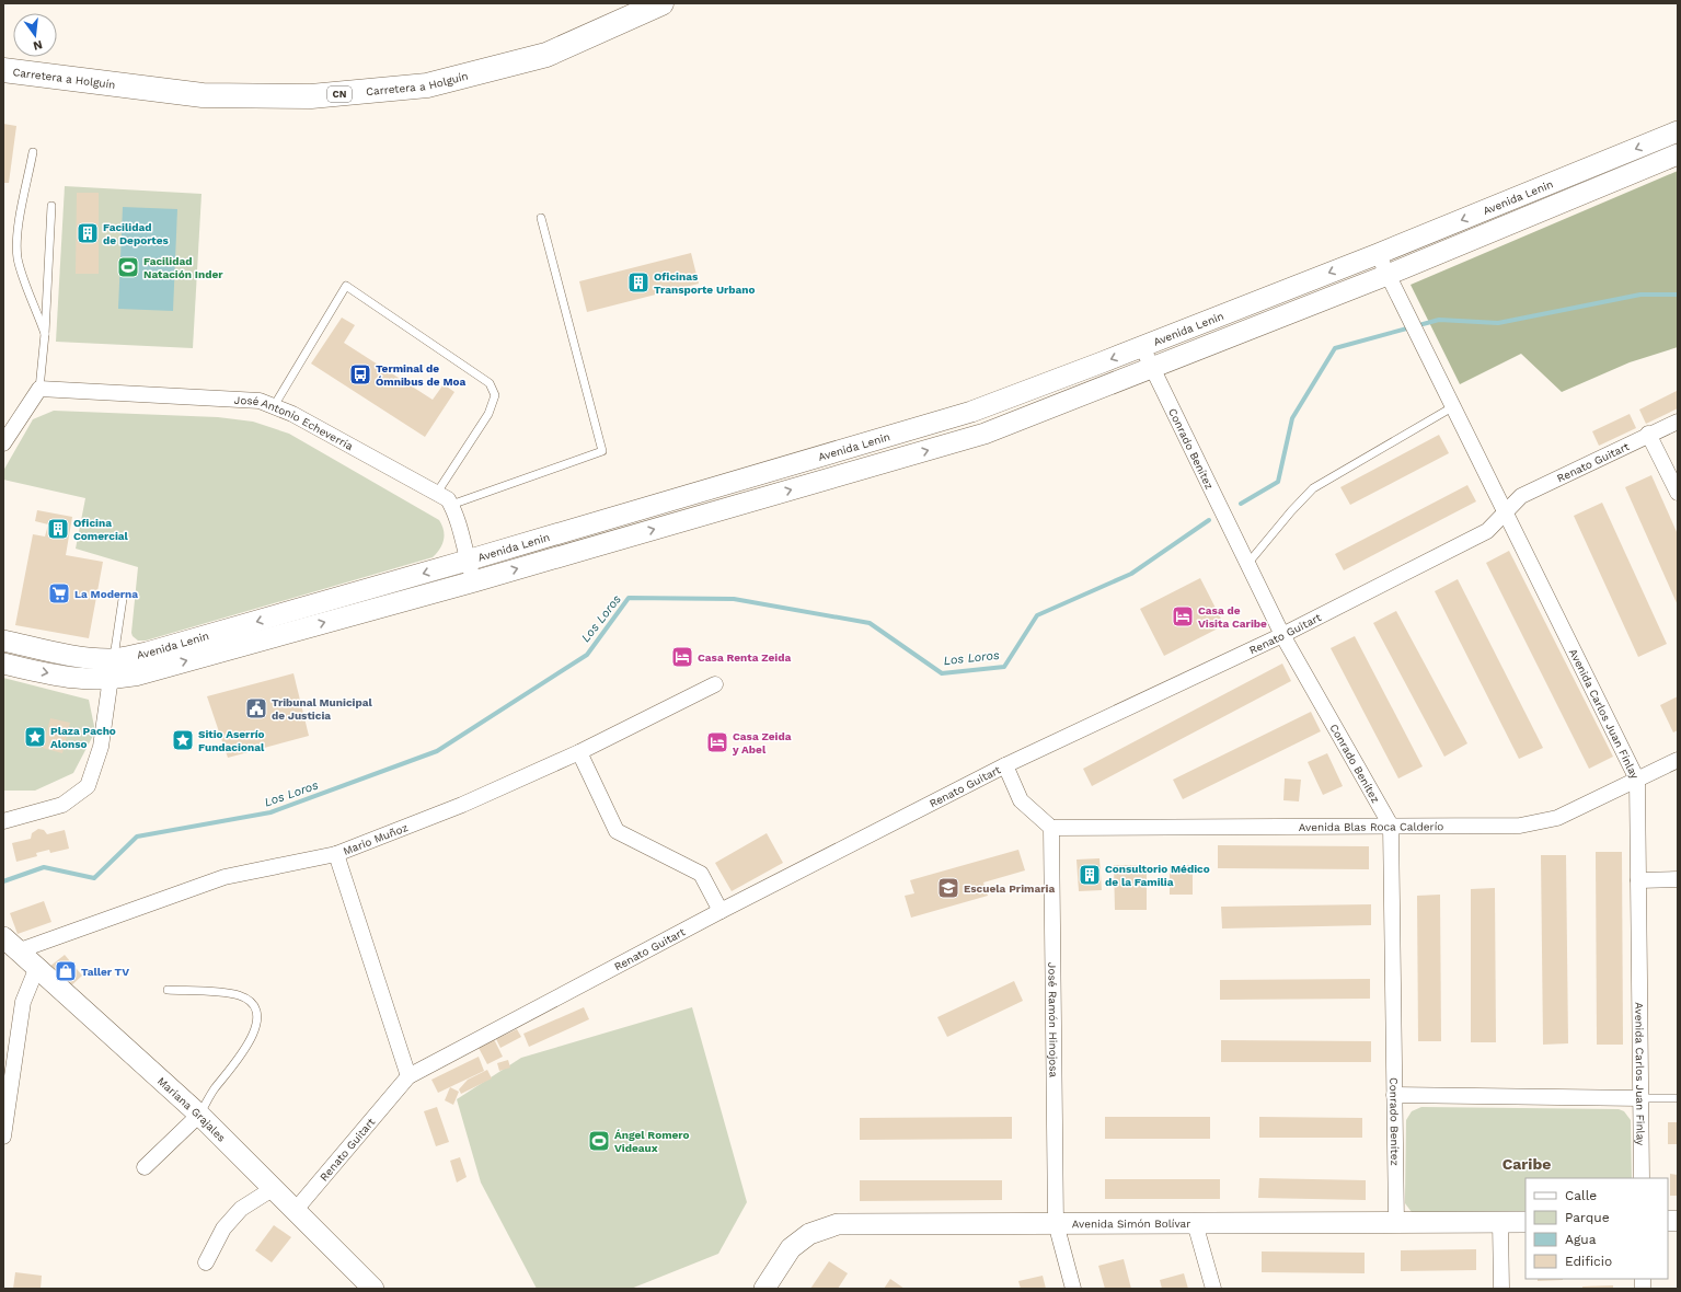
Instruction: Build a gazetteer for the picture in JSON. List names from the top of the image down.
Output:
{
  "streets": {
    "main road": [
      "Carretera a Holguín",
      "CN",
      "Avenida Lenin",
      "Mariana Grajales",
      "Avenida Simón Bolívar"
    ],
    "street": [
      "José Antonio Echeverría",
      "Conrado Benítez",
      "Renato Guitart",
      "Avenida Carlos Juan Finlay",
      "Avenida Blas Roca Calderío",
      "Mario Muñoz",
      "José Ramón Hinojosa"
    ]
  },
  "crossings": [
    ["Avenida Lenin", "Conrado Benítez"],
    ["Avenida Lenin", "Avenida Carlos Juan Finlay"],
    ["Conrado Benítez", "Renato Guitart"],
    ["Conrado Benítez", "Avenida Blas Roca Calderío"],
    ["Conrado Benítez", "Avenida Simón Bolívar"],
    ["Renato Guitart", "Avenida Carlos Juan Finlay"],
    ["Renato Guitart", "Mariana Grajales"],
    ["Avenida Carlos Juan Finlay", "Avenida Blas Roca Calderío"],
    ["Avenida Blas Roca Calderío", "José Ramón Hinojosa"],
    ["Mario Muñoz", "Mariana Grajales"],
    ["José Ramón Hinojosa", "Avenida Simón Bolívar"]
  ],
  "districts": ["Caribe"],
  "water": ["Los Loros"],
  "places": {
    "building": [
      "Facilidad de Deportes",
      "Oficinas Transporte Urbano",
      "Oficina Comercial",
      "Consultorio Médico de la Familia"
    ],
    "sports": ["Facilidad Natación Inder", "Ángel Romero Videaux"],
    "bus stop": ["Terminal de Ómnibus de Moa"],
    "supermarket": ["La Moderna"],
    "hotel": ["Casa de Visita Caribe", "Casa Renta Zeida", "Casa Zeida y Abel"],
    "public building": ["Tribunal Municipal de Justicia"],
    "place": ["Plaza Pacho Alonso", "Sitio Aserrío Fundacional"],
    "school or university": ["Escuela Primaria"],
    "shop": ["Taller TV"]
  },
  "legend": [
    "Calle",
    "Parque",
    "Agua",
    "Edificio"
  ],
  "north": "bottom"
}
